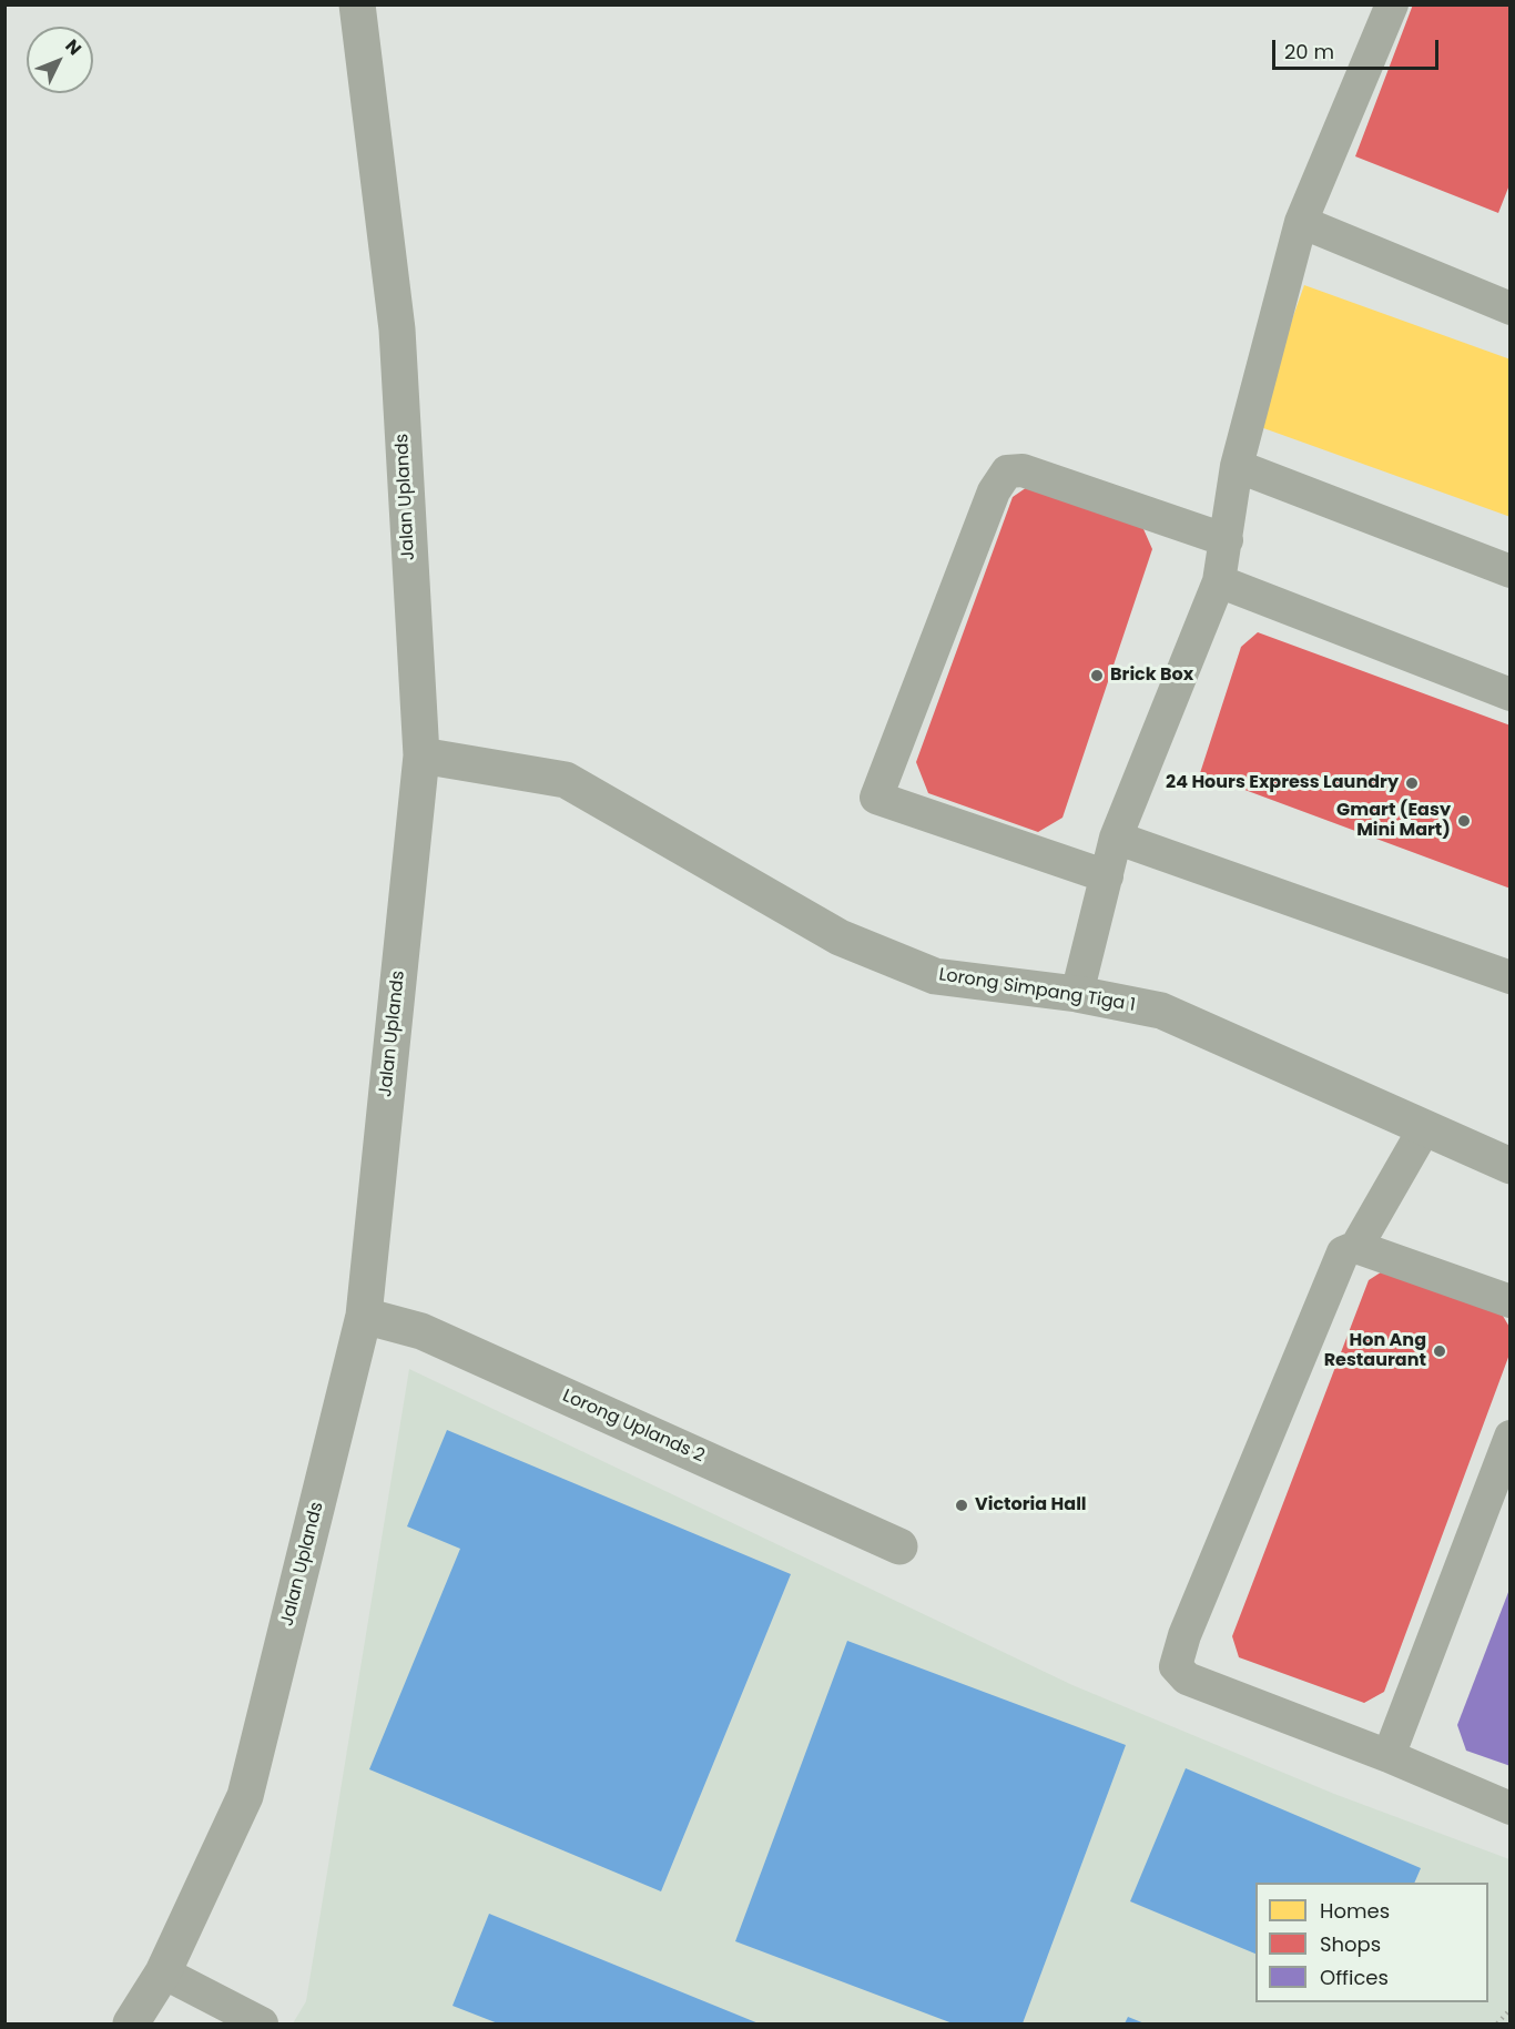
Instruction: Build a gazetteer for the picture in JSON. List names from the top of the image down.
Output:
{
  "streets": {
    "street": ["Jalan Uplands", "Lorong Simpang Tiga 1", "Lorong Uplands 2"]
  },
  "crossings": [
    ["Jalan Uplands", "Lorong Simpang Tiga 1"],
    ["Jalan Uplands", "Lorong Uplands 2"]
  ],
  "places": [
    "Brick Box",
    "24 Hours Express Laundry",
    "Gmart (Easy Mini Mart)",
    "Hon Ang Restaurant",
    "Victoria Hall"
  ],
  "legend": ["Homes", "Shops", "Offices"],
  "scale_bar": "20 m",
  "north": "top right"
}
